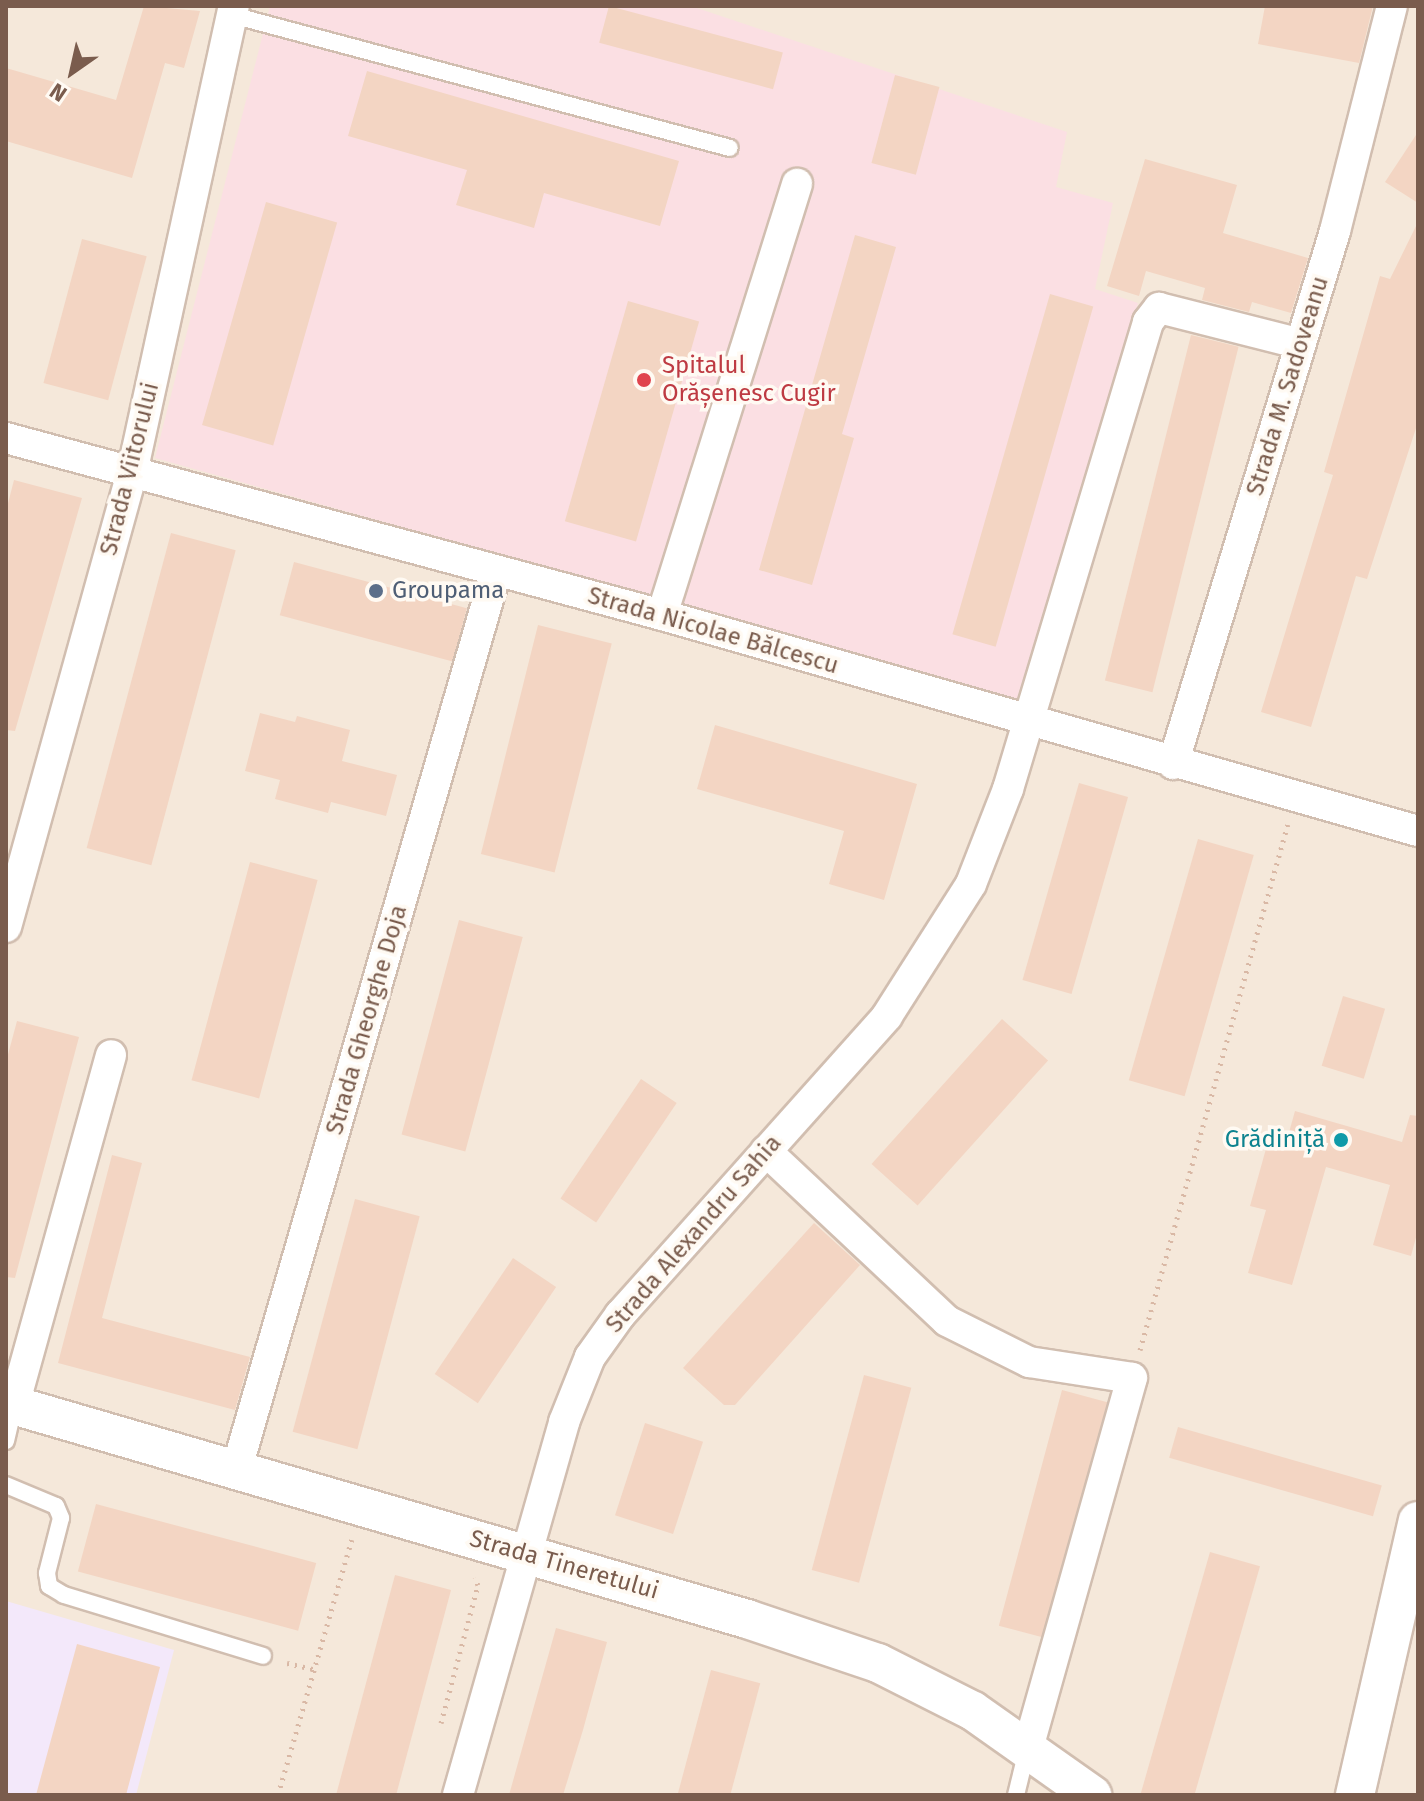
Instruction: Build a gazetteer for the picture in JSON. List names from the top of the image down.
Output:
{
  "streets": {
    "street": [
      "Strada M. Sadoveanu",
      "Strada Viitorului",
      "Strada Nicolae Bălcescu",
      "Strada Gheorghe Doja",
      "Strada Alexandru Sahia",
      "Strada Tineretului"
    ]
  },
  "crossings": [
    ["Strada M. Sadoveanu", "Strada Nicolae Bălcescu"],
    ["Strada M. Sadoveanu", "Strada Alexandru Sahia"],
    ["Strada Viitorului", "Strada Nicolae Bălcescu"],
    ["Strada Nicolae Bălcescu", "Strada Gheorghe Doja"],
    ["Strada Nicolae Bălcescu", "Strada Alexandru Sahia"],
    ["Strada Gheorghe Doja", "Strada Tineretului"],
    ["Strada Alexandru Sahia", "Strada Tineretului"]
  ],
  "places": ["Spitalul Orășenesc Cugir", "Groupama", "Grădiniță"],
  "north": "bottom left"
}
